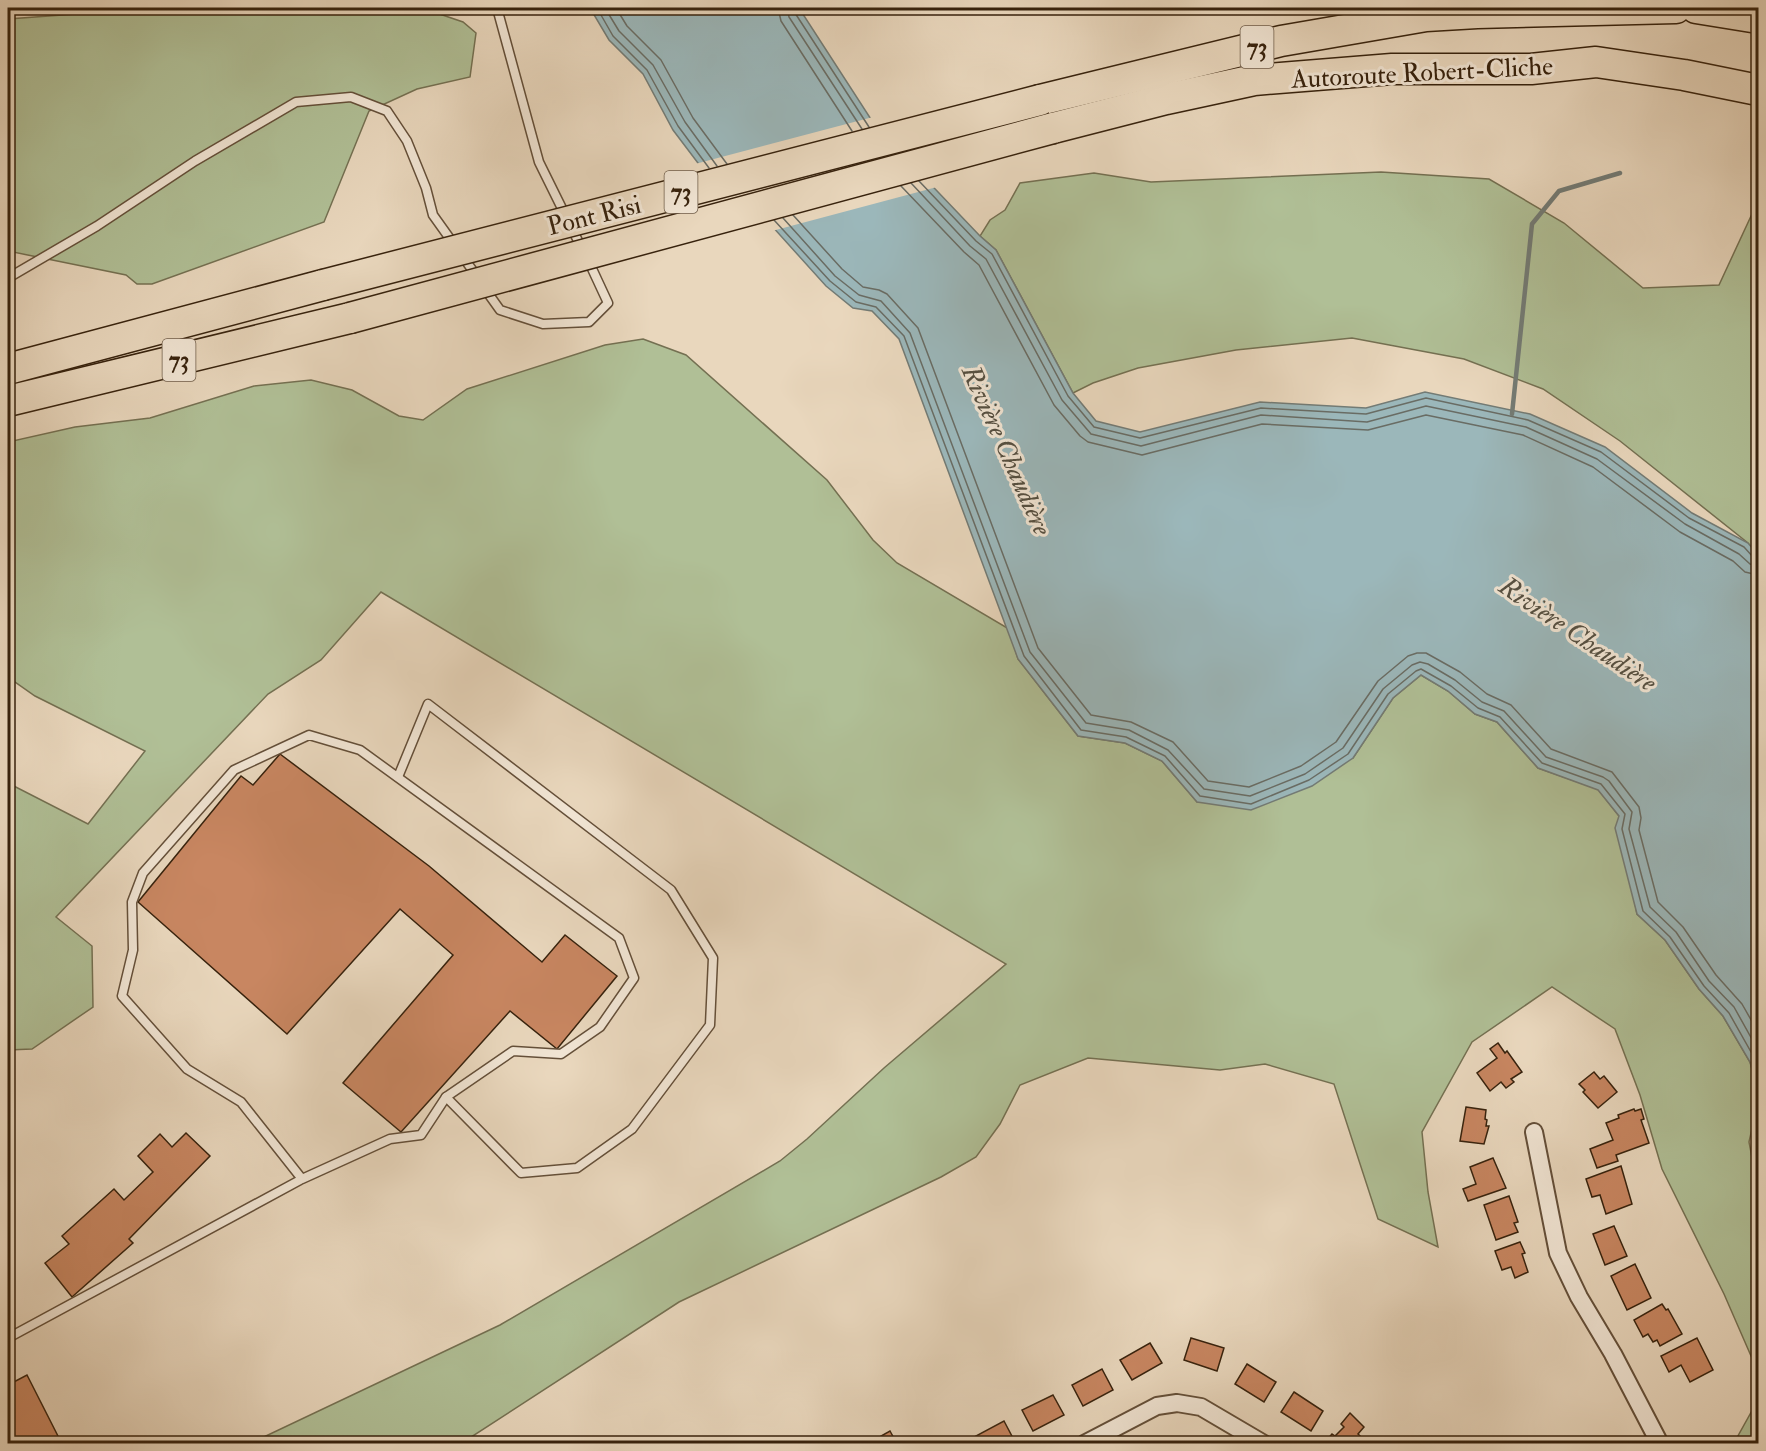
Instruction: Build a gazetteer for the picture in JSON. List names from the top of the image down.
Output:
{
  "streets": {
    "highway": ["73", "Autoroute Robert-Cliche", "Pont Risi"]
  },
  "crossings": [
    ["Autoroute Robert-Cliche", "Pont Risi"]
  ],
  "water": ["Rivière Chaudière"]
}
